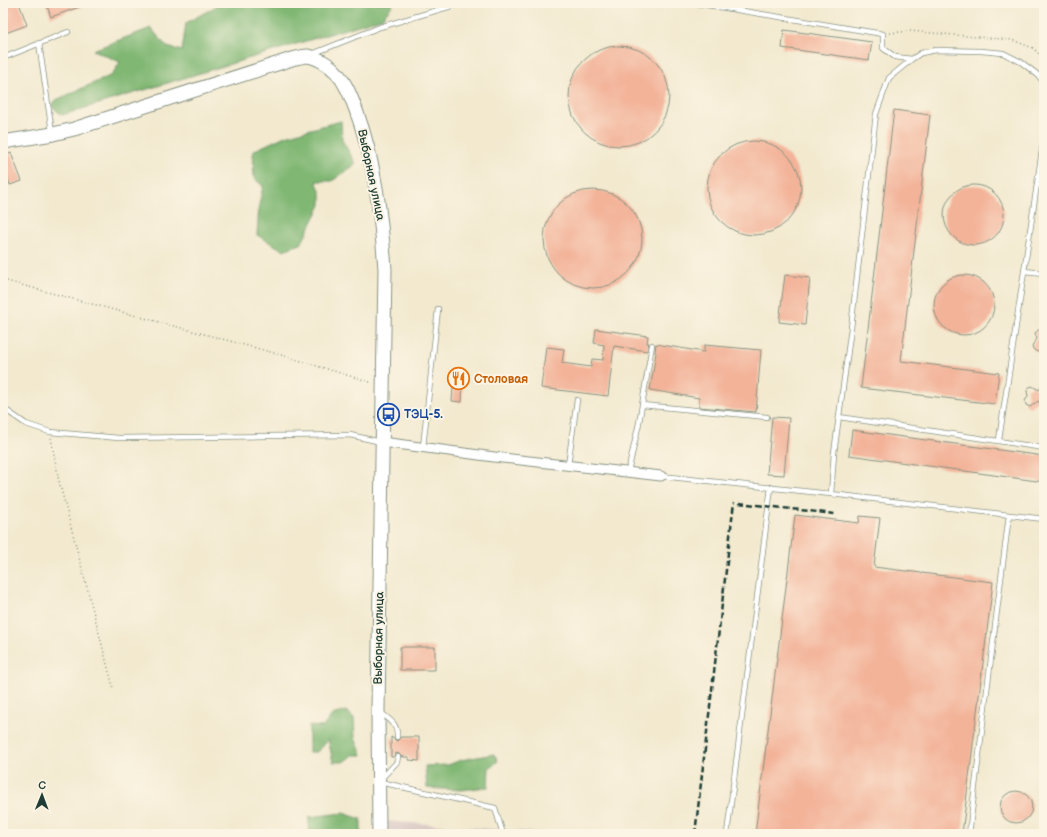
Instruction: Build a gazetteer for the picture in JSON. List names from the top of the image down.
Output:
{
  "streets": {
    "main road": ["Выборная улица"]
  },
  "places": {
    "restaurant": ["Столовая"],
    "bus stop": ["ТЭЦ-5."]
  },
  "north": "top"
}
